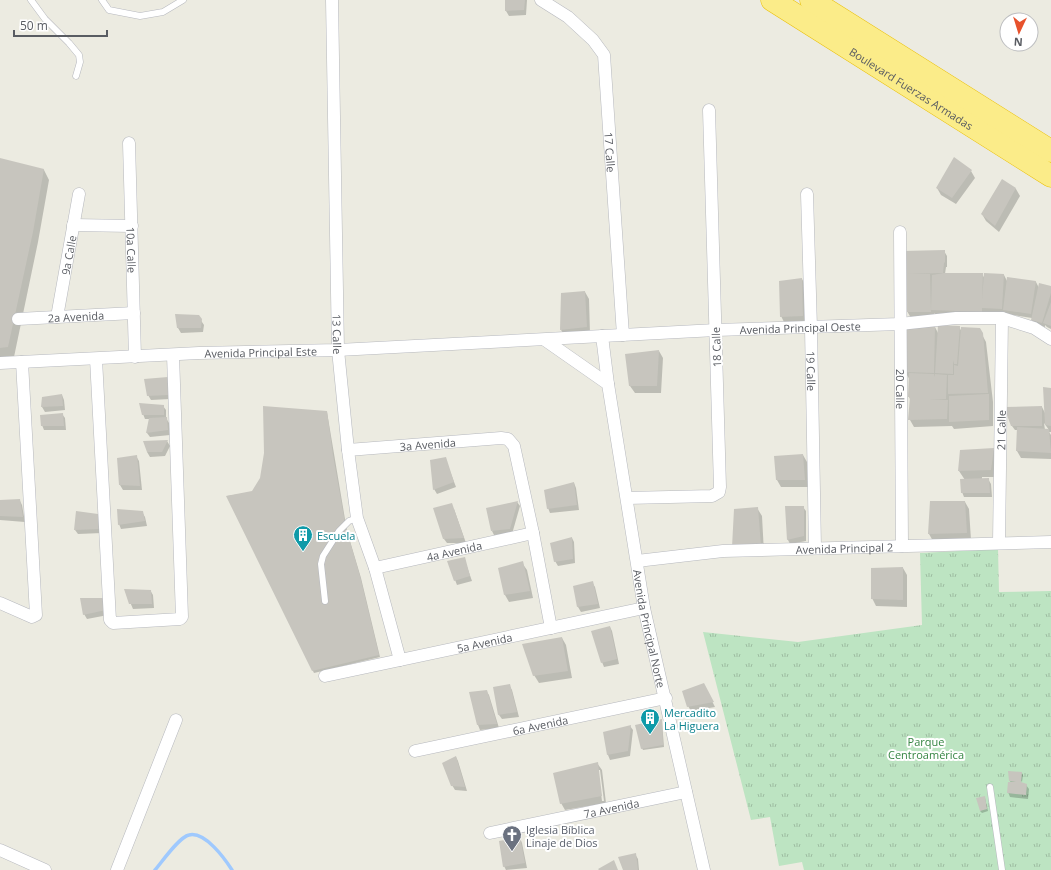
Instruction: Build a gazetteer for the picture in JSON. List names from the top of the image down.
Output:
{
  "streets": {
    "highway": ["Boulevard Fuerzas Armadas"],
    "street": [
      "17 Calle",
      "10a Calle",
      "9a Calle",
      "2a Avenida",
      "Avenida Principal Oeste",
      "13 Calle",
      "18 Calle",
      "Avenida Principal Este",
      "19 Calle",
      "20 Calle",
      "21 Calle",
      "3a Avenida",
      "Avenida Principal 2",
      "4a Avenida",
      "Avenida Principal Norte",
      "5a Avenida",
      "6a Avenida",
      "7a Avenida"
    ]
  },
  "crossings": [
    ["17 Calle", "Avenida Principal Oeste"],
    ["10a Calle", "2a Avenida"],
    ["10a Calle", "Avenida Principal Este"],
    ["9a Calle", "2a Avenida"],
    ["Avenida Principal Oeste", "18 Calle"],
    ["Avenida Principal Oeste", "Avenida Principal Este"],
    ["Avenida Principal Oeste", "19 Calle"],
    ["Avenida Principal Oeste", "20 Calle"],
    ["Avenida Principal Oeste", "21 Calle"],
    ["Avenida Principal Oeste", "Avenida Principal Norte"],
    ["13 Calle", "Avenida Principal Este"],
    ["13 Calle", "3a Avenida"],
    ["13 Calle", "4a Avenida"],
    ["13 Calle", "5a Avenida"],
    ["18 Calle", "Avenida Principal Norte"],
    ["19 Calle", "Avenida Principal 2"],
    ["20 Calle", "Avenida Principal 2"],
    ["21 Calle", "Avenida Principal 2"],
    ["3a Avenida", "4a Avenida"],
    ["Avenida Principal 2", "Avenida Principal Norte"],
    ["Avenida Principal Norte", "5a Avenida"],
    ["Avenida Principal Norte", "6a Avenida"],
    ["Avenida Principal Norte", "7a Avenida"]
  ],
  "parks": ["Parque Centroamérica"],
  "places": {
    "building": ["Escuela", "Mercadito La Higuera"],
    "church": ["Iglesia Bíblica Linaje de Dios"]
  },
  "scale_bar": "50 m",
  "north": "bottom"
}
